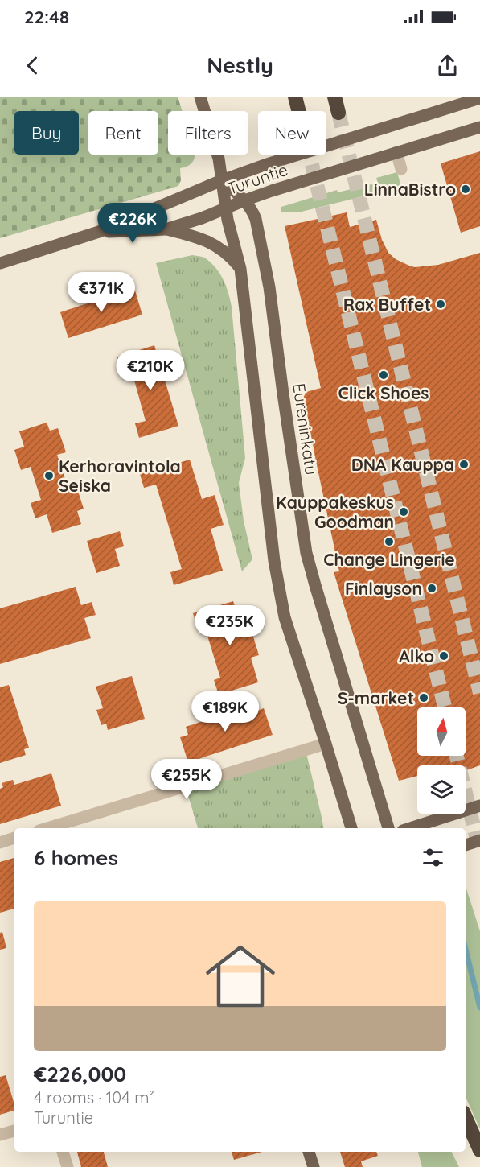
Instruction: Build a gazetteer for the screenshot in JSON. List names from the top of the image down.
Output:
{
  "streets": {
    "main road": ["Turuntie", "Eureninkatu"]
  },
  "crossings": [
    ["Turuntie", "Eureninkatu"]
  ],
  "places": [
    "LinnaBistro",
    "Rax Buffet",
    "Click Shoes",
    "DNA Kauppa",
    "Kerhoravintola Seiska",
    "Kauppakeskus Goodman",
    "Change Lingerie",
    "Finlayson",
    "Alko",
    "S-market"
  ],
  "north": "top",
  "page": {
    "status": "22:48",
    "header": "Nestly",
    "chip": [
      "Buy",
      "Rent",
      "Filters",
      "New"
    ],
    "price": [
      "€226K",
      "€371K",
      "€210K",
      "€235K",
      "€189K",
      "€255K"
    ],
    "heading": "6 homes",
    "list": [
      {
        "name": "€226,000",
        "note": "4 rooms · 104 m² · Turuntie"
      }
    ]
  }
}
